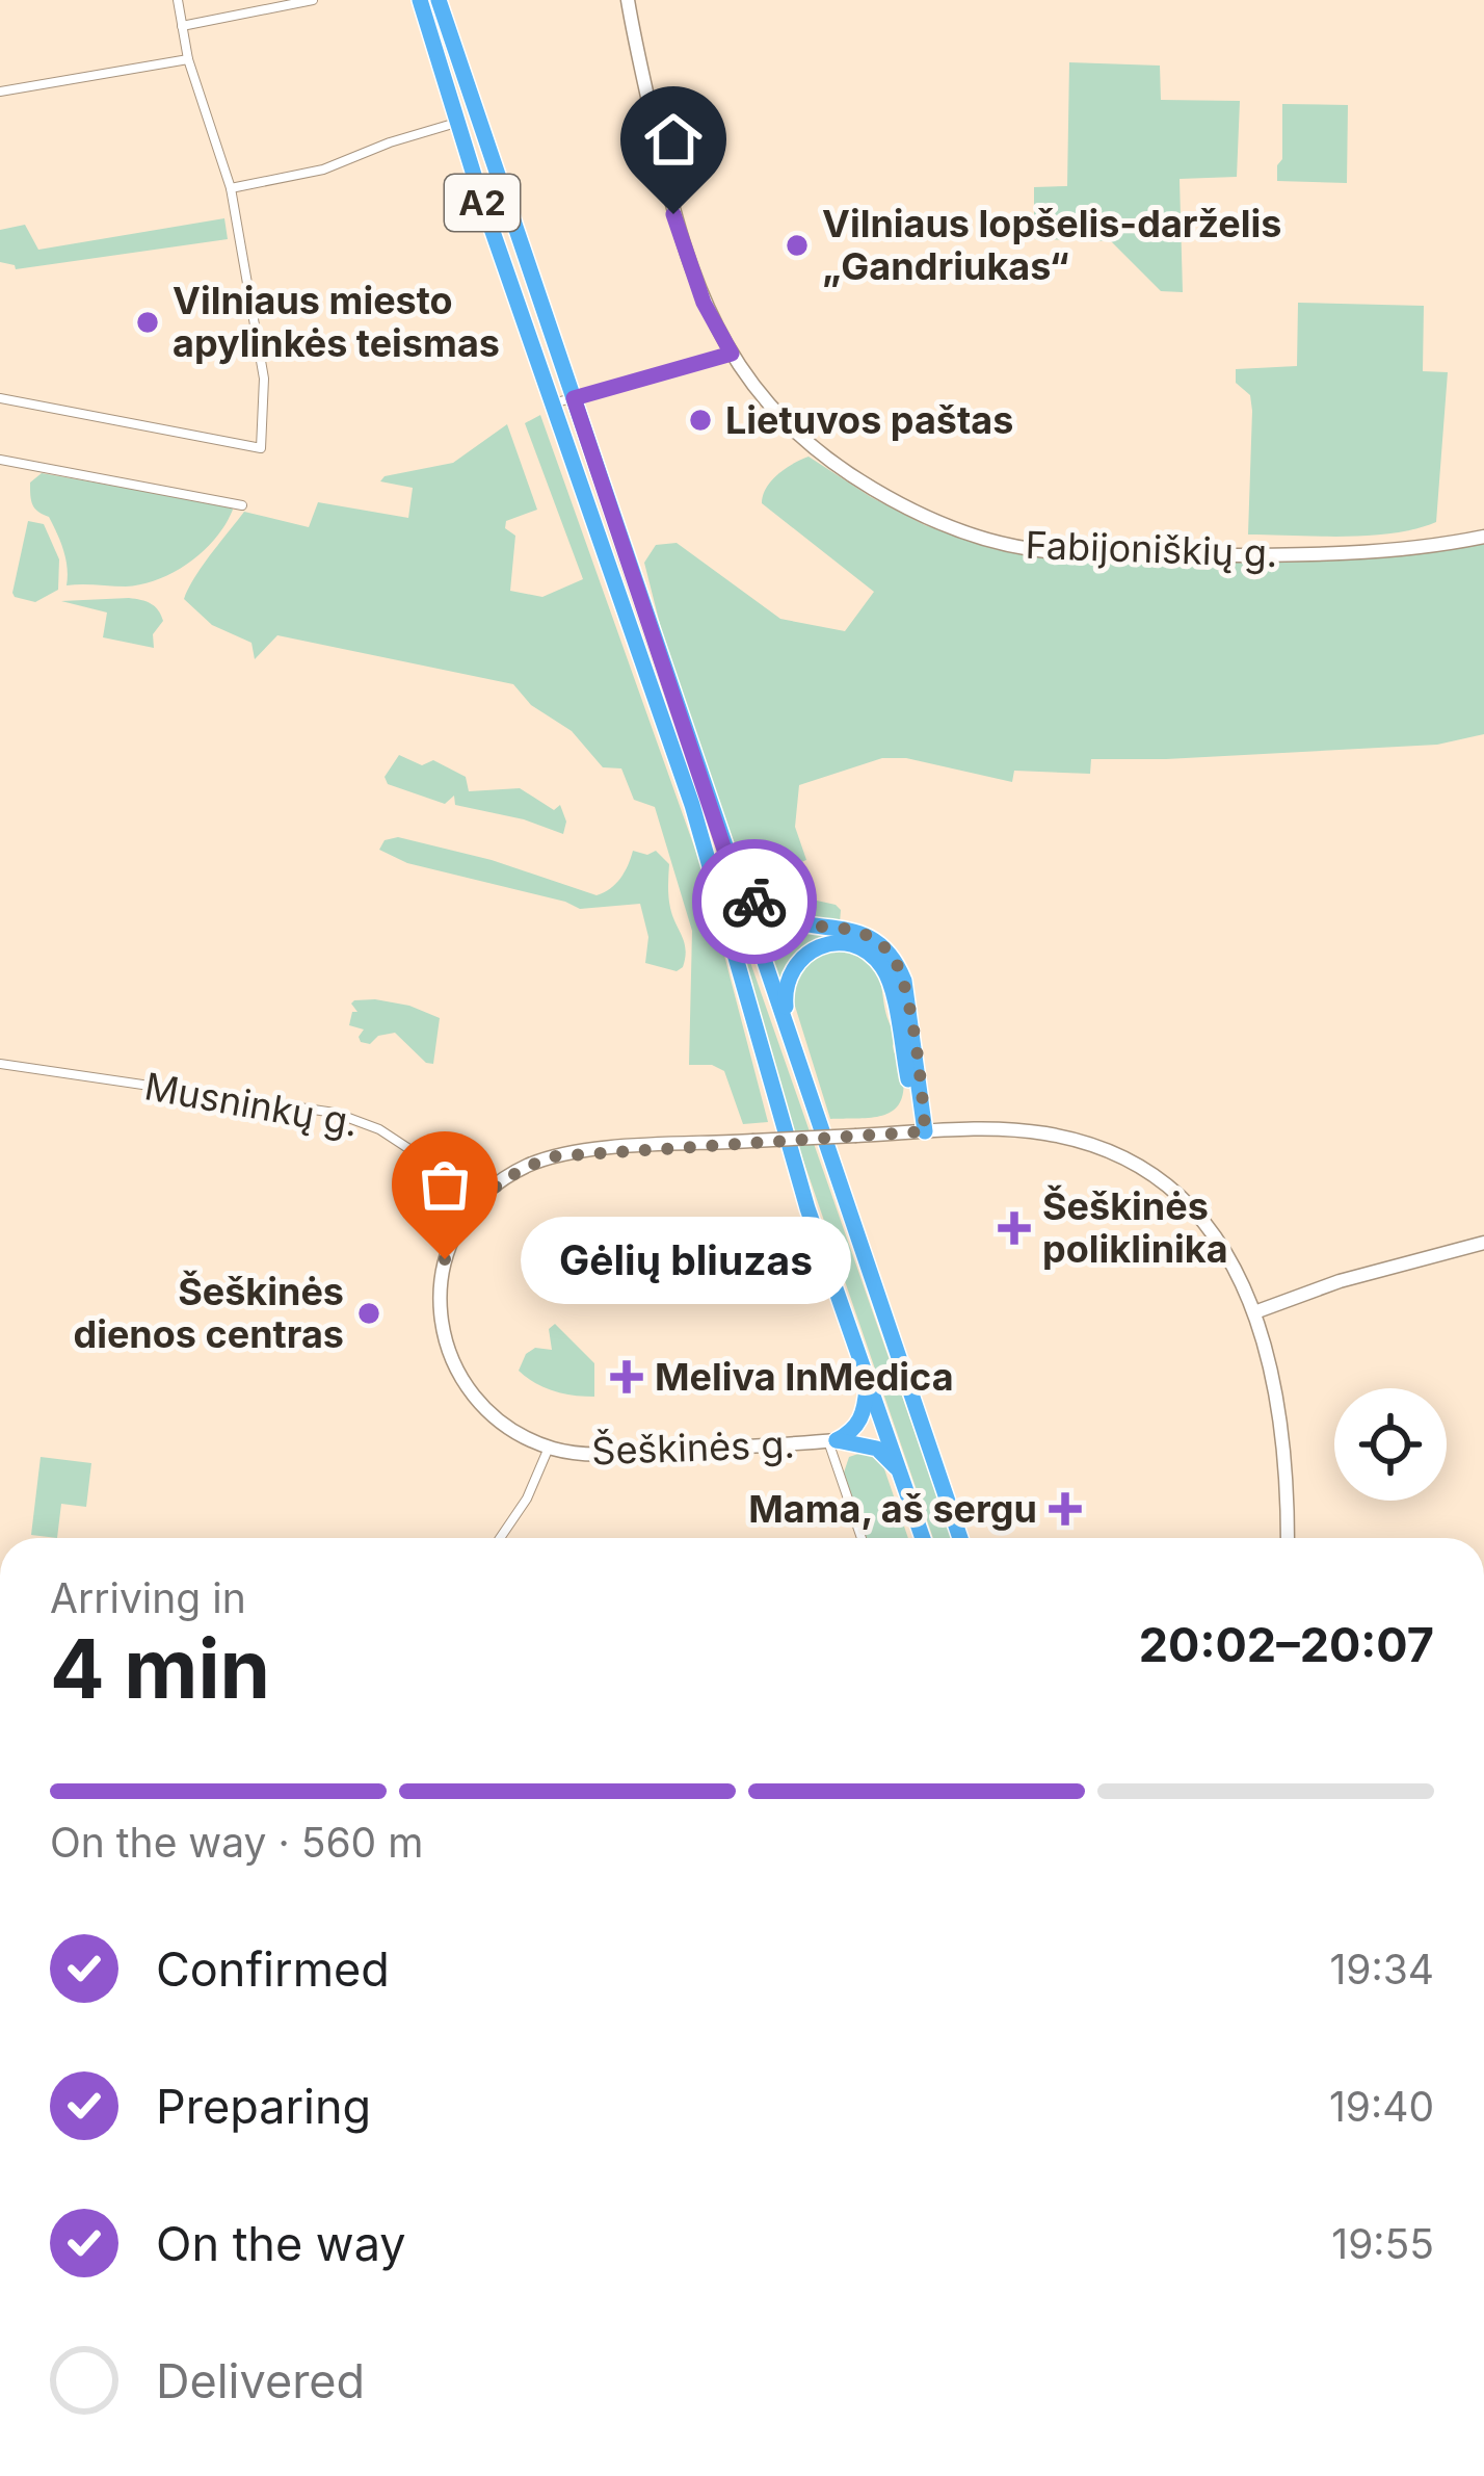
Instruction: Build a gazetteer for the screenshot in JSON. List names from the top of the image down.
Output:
{
  "streets": {
    "highway": ["A2"],
    "street": ["Fabijoniškių g.", "Musninkų g.", "Šeškinės g."]
  },
  "crossings": [
    ["Musninkų g.", "Šeškinės g."]
  ],
  "places": {
    "other": [
      "Vilniaus lopšelis-darželis „Gandriukas“",
      "Vilniaus miesto apylinkės teismas",
      "Lietuvos paštas",
      "Gėlių bliuzas",
      "Šeškinės dienos centras"
    ],
    "health": ["Šeškinės poliklinika", "Meliva InMedica", "Mama, aš sergu"]
  },
  "page": {
    "bubble": "Gėlių bliuzas",
    "heading": ["4 min", "Arriving in", "20:02–20:07"],
    "bar": "On the way · 560 m",
    "list": [
      ["Confirmed", "19:34"],
      ["Preparing", "19:40"],
      ["On the way", "19:55"],
      "Delivered"
    ]
  }
}
